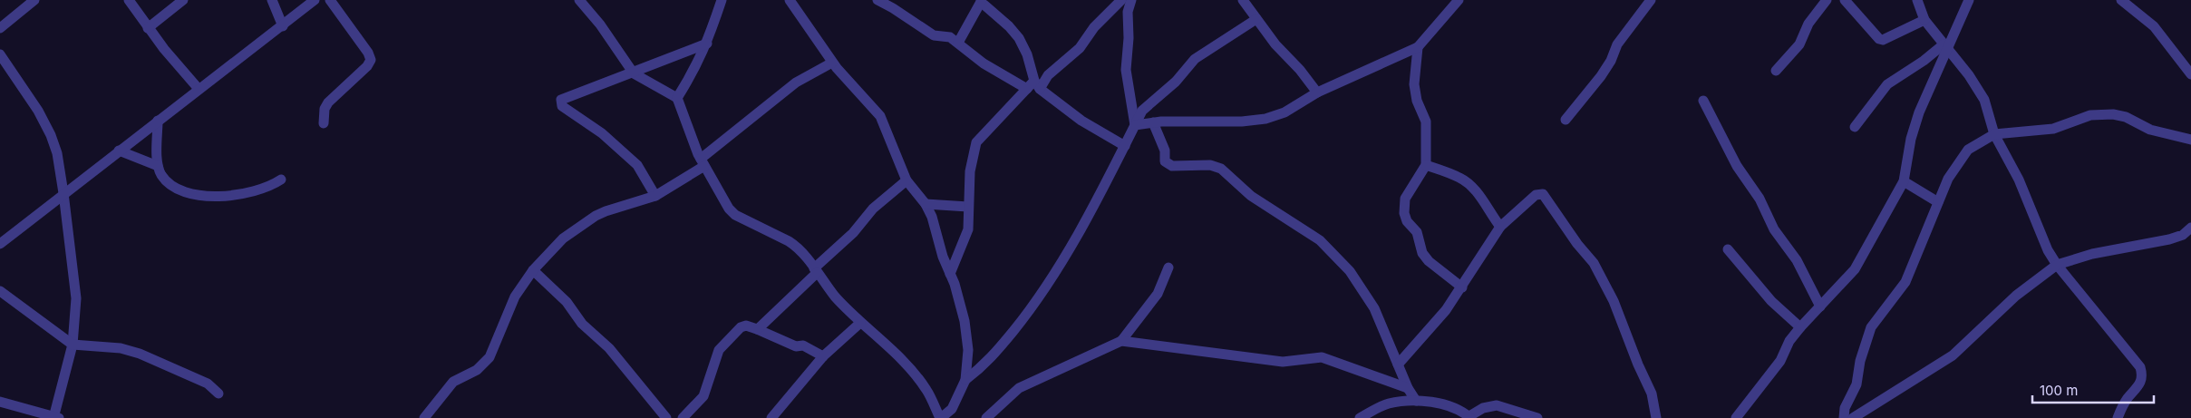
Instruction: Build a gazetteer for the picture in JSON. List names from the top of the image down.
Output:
{
  "scale_bar": "100 m"
}
